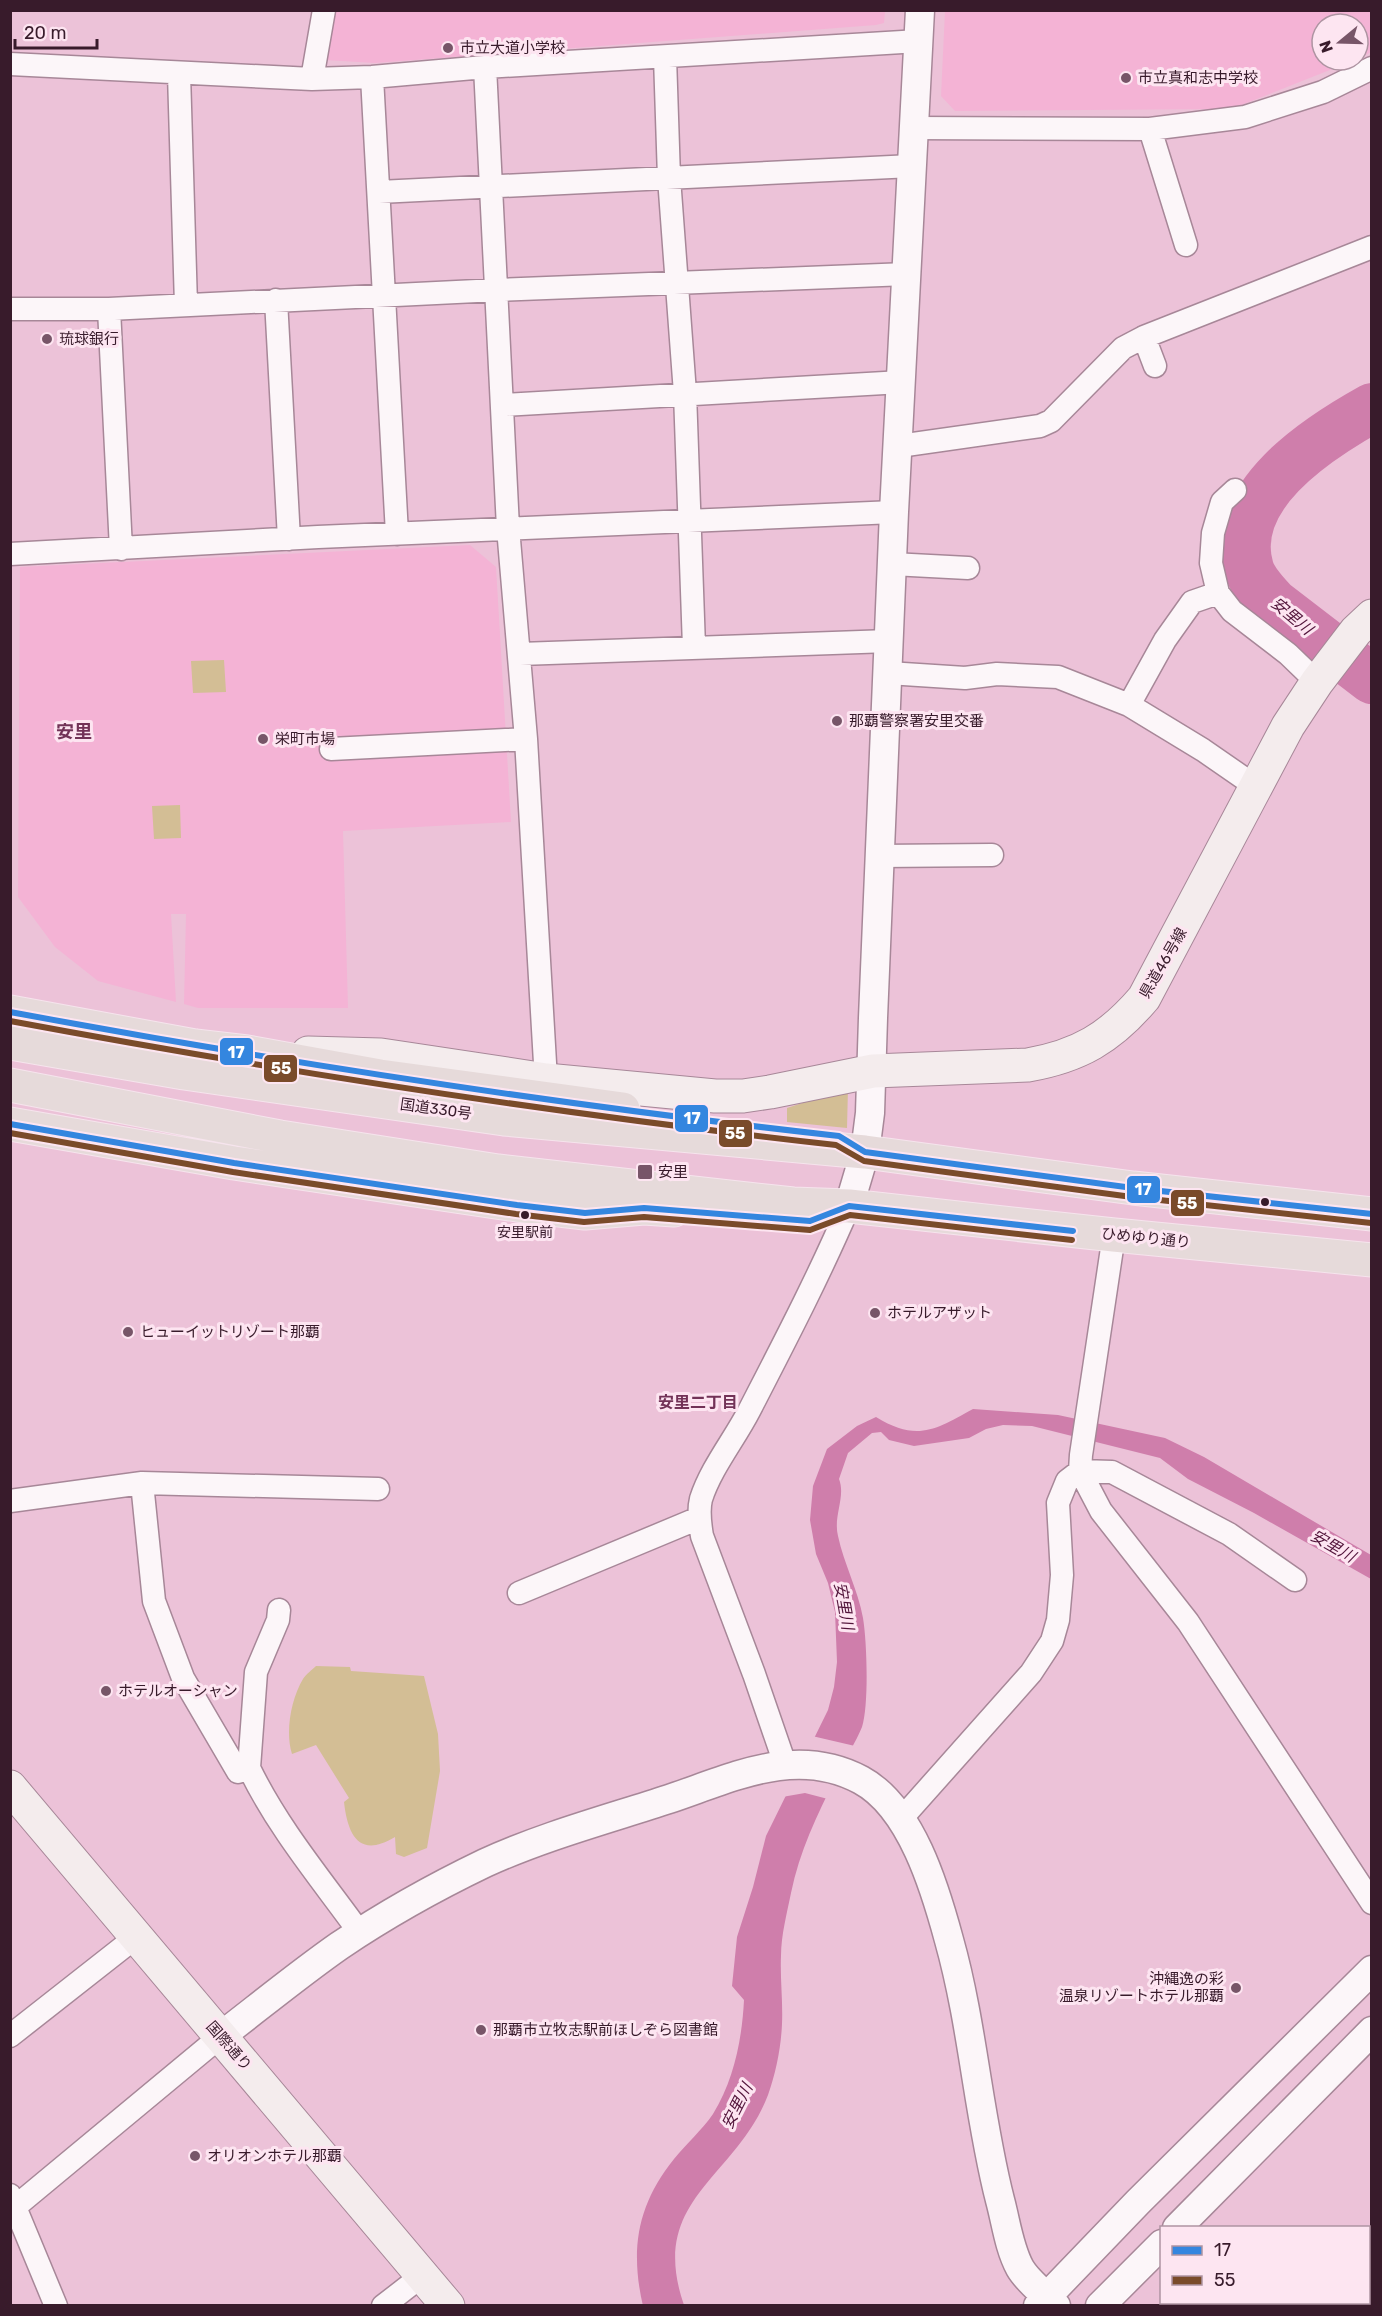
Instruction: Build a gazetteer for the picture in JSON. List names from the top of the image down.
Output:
{
  "streets": {
    "highway": ["国道330号", "ひめゆり通り"],
    "main road": ["県道46号線", "国際通り"]
  },
  "districts": ["安里", "安里二丁目"],
  "water": ["安里川"],
  "places": {
    "other": [
      "市立大道小学校",
      "市立真和志中学校",
      "琉球銀行",
      "那覇警察署安里交番",
      "栄町市場",
      "安里駅前",
      "ホテルアザット",
      "ヒューイットリゾート那覇",
      "ホテルオーシャン",
      "沖縄逸の彩 温泉リゾートホテル那覇",
      "那覇市立牧志駅前ほしぞら図書館",
      "オリオンホテル那覇"
    ],
    "transit": ["安里"]
  },
  "lines": ["transit line 17", "transit line 55"],
  "legend": ["17", "55"],
  "scale_bar": "20 m",
  "north": "left"
}
